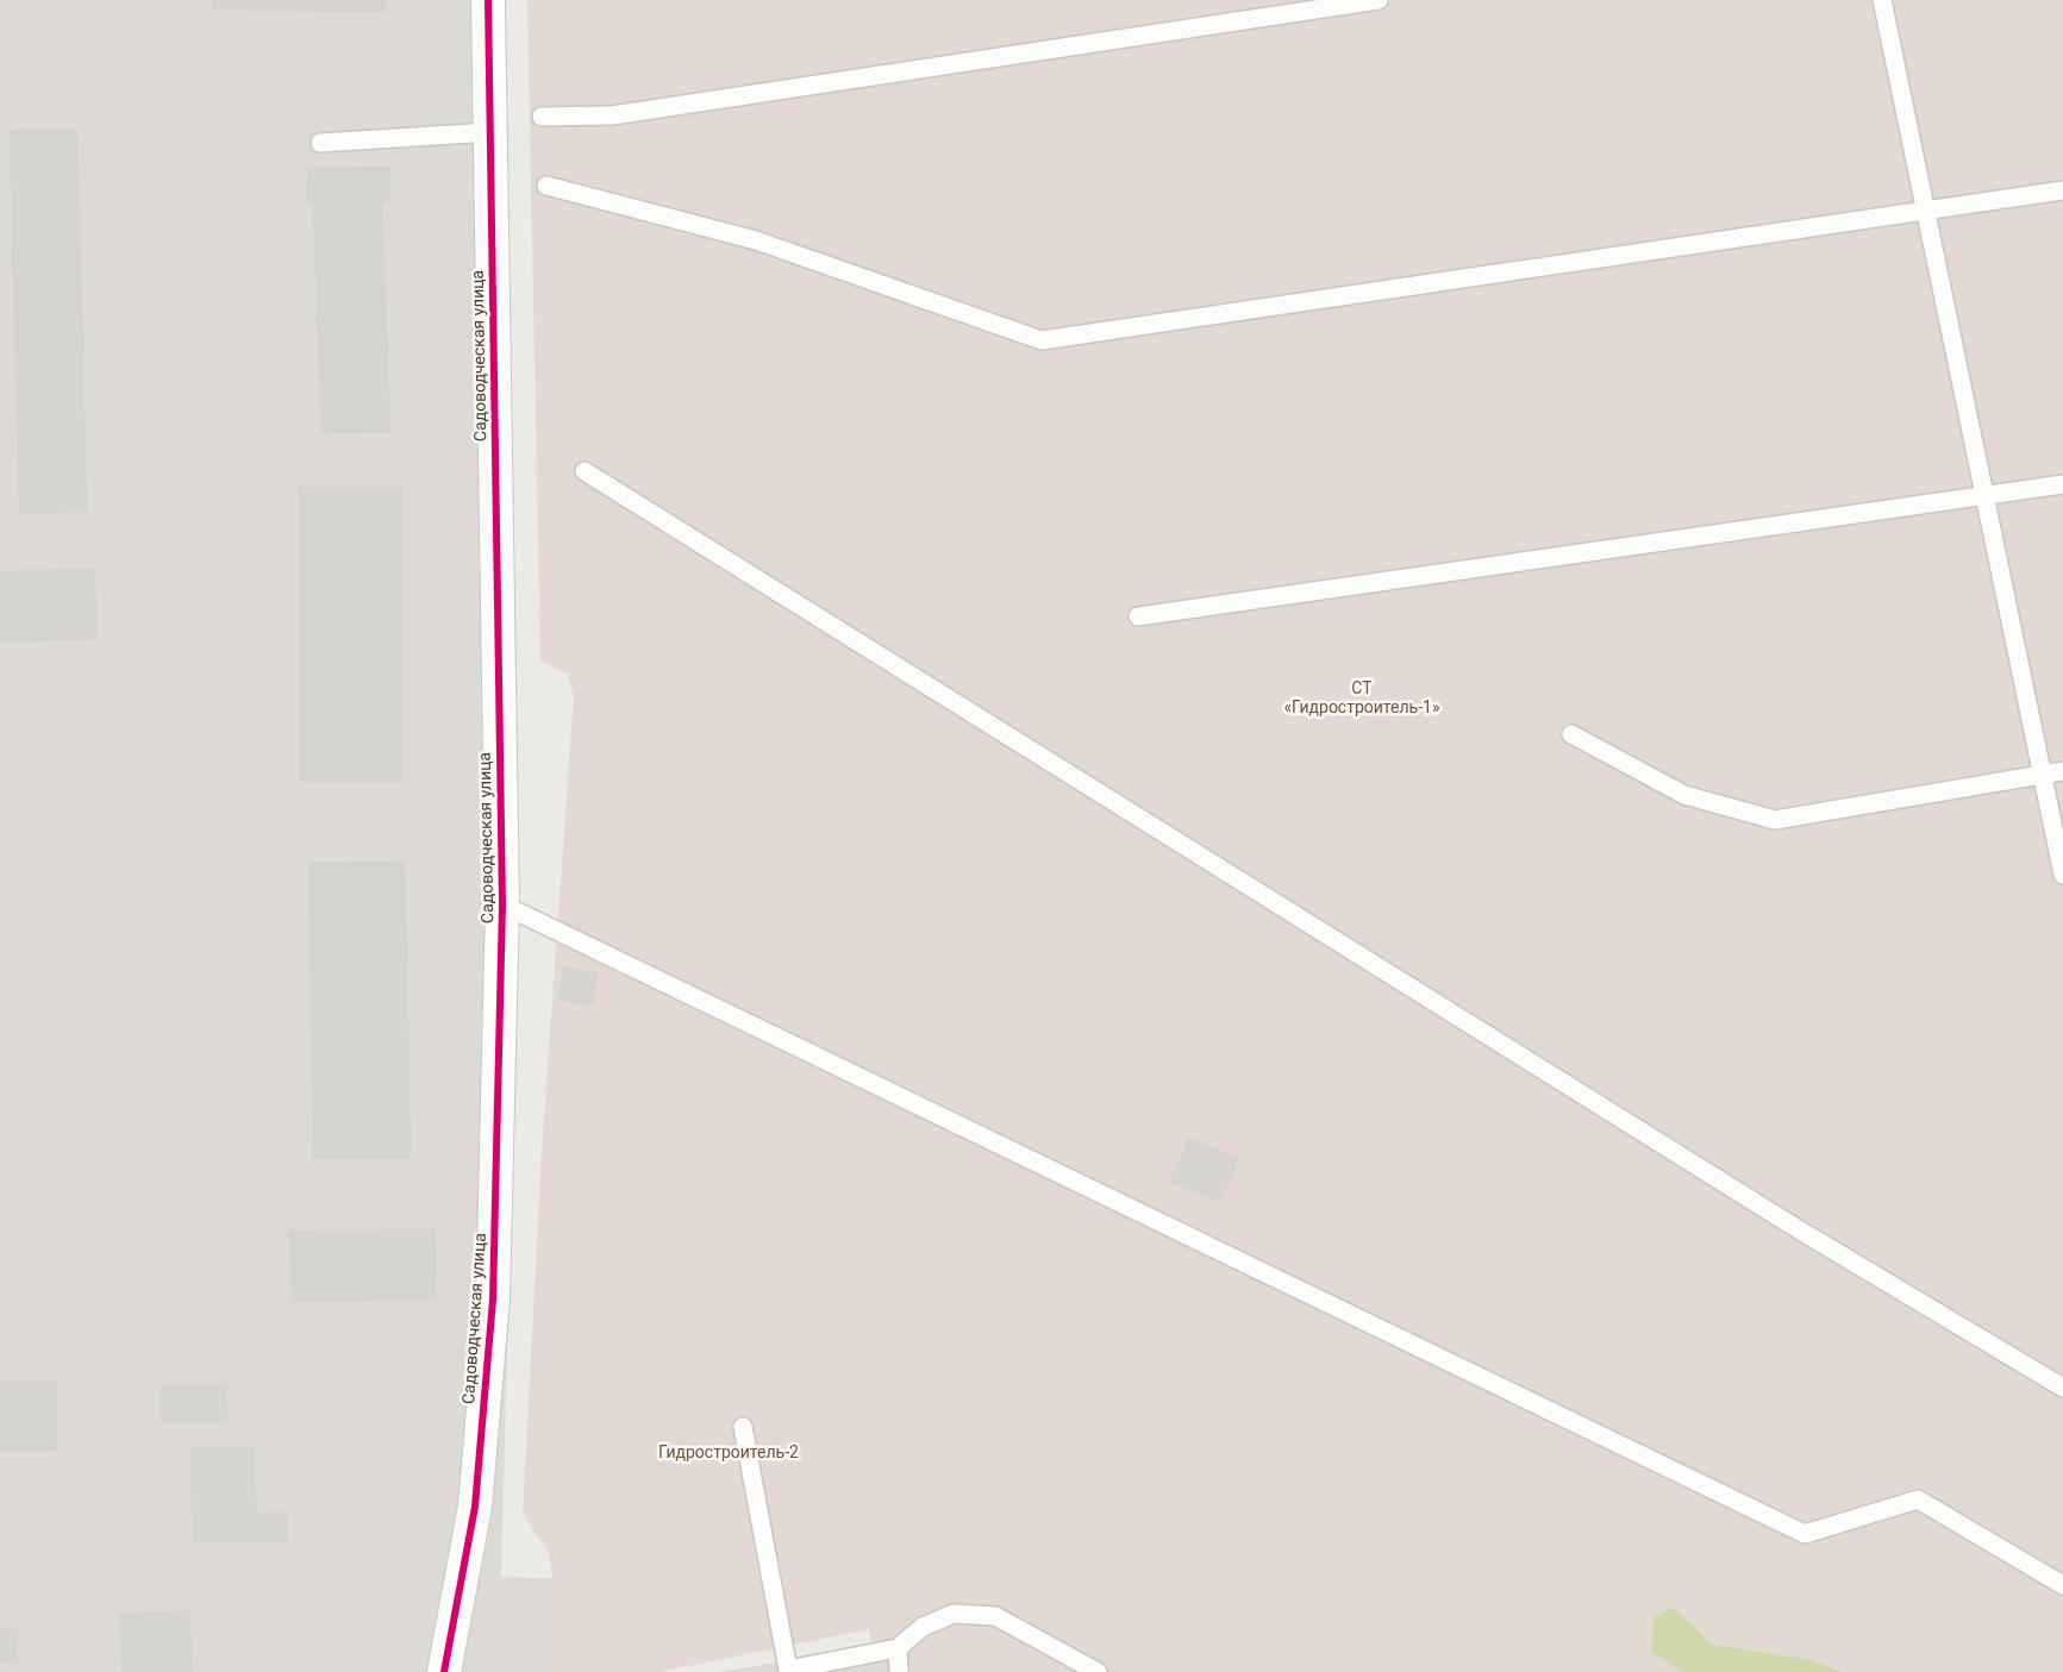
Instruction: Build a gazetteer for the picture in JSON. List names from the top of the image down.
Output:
{
  "streets": {
    "street": ["Садоводческая улица"]
  },
  "parks": ["СТ «Гидростроитель-1»", "Гидростроитель-2"]
}
